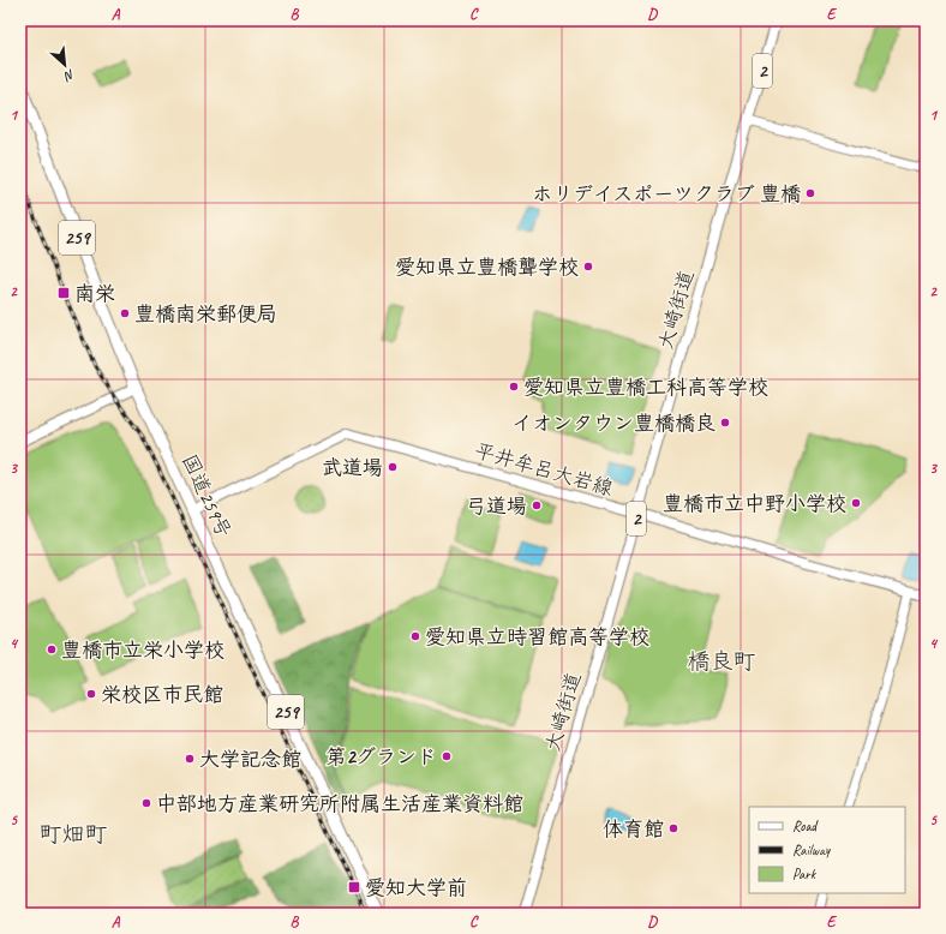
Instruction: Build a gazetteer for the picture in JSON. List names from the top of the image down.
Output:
{
  "streets": {
    "highway": ["259", "国道259号"],
    "main road": ["2", "大崎街道", "平井牟呂大岩線"]
  },
  "crossings": [
    ["大崎街道", "平井牟呂大岩線"],
    ["平井牟呂大岩線", "国道259号"]
  ],
  "districts": ["橋良町", "町畑町"],
  "places": {
    "other": [
      "ホリデイスポーツクラブ 豊橋",
      "愛知県立豊橋聾学校",
      "豊橋南栄郵便局",
      "愛知県立豊橋工科高等学校",
      "イオンタウン豊橋橋良",
      "武道場",
      "豊橋市立中野小学校",
      "弓道場",
      "愛知県立時習館高等学校",
      "豊橋市立栄小学校",
      "栄校区市民館",
      "第2グランド",
      "大学記念館",
      "中部地方産業研究所附属生活産業資料館",
      "体育館"
    ],
    "transit": ["南栄", "愛知大学前"]
  },
  "legend": ["Road", "Railway", "Park"],
  "north": "bottom right",
  "grid": {
    "columns": [
      "A",
      "B",
      "C",
      "D",
      "E"
    ],
    "rows": [
      "1",
      "2",
      "3",
      "4",
      "5"
    ]
  }
}
